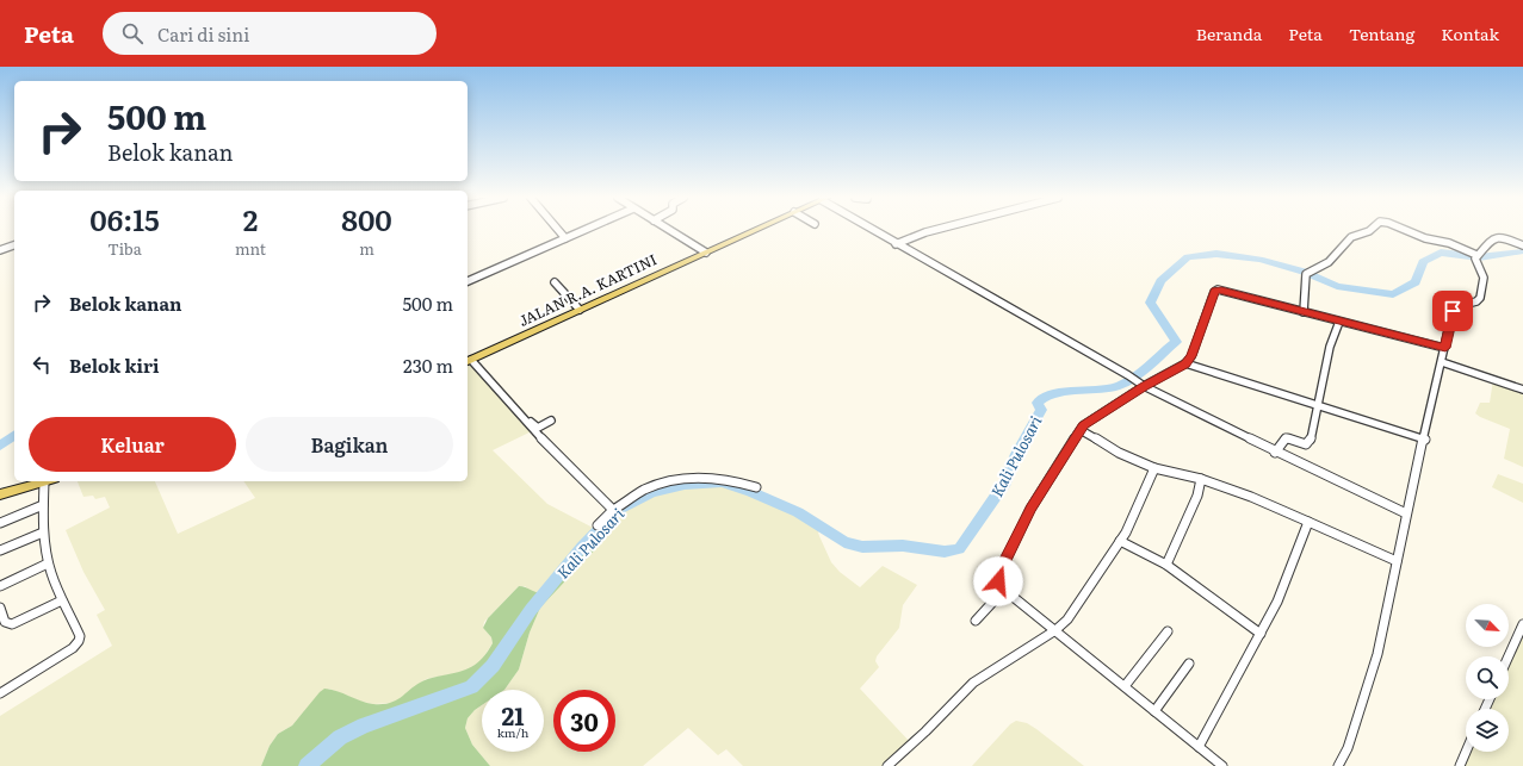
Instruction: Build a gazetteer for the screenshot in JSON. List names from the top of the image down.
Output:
{
  "streets": {
    "main road": ["JALAN R.A. KARTINI"]
  },
  "water": ["Kali Pulosari"],
  "north": "bottom right",
  "page": {
    "header": "Peta",
    "search": "Cari di sini",
    "nav": [
      "Beranda",
      "Peta",
      "Tentang",
      "Kontak"
    ],
    "turn": ["500 m", "Belok kanan"],
    "eta": [
      "06:15",
      "Tiba",
      "2",
      "mnt",
      "800",
      "m"
    ],
    "list": [
      {
        "name": "Belok kanan",
        "value": "500 m"
      },
      {
        "name": "Belok kiri",
        "value": "230 m"
      }
    ],
    "buttons": ["Keluar", "Bagikan"],
    "speed": "21 km/h",
    "limit": "30"
  }
}
